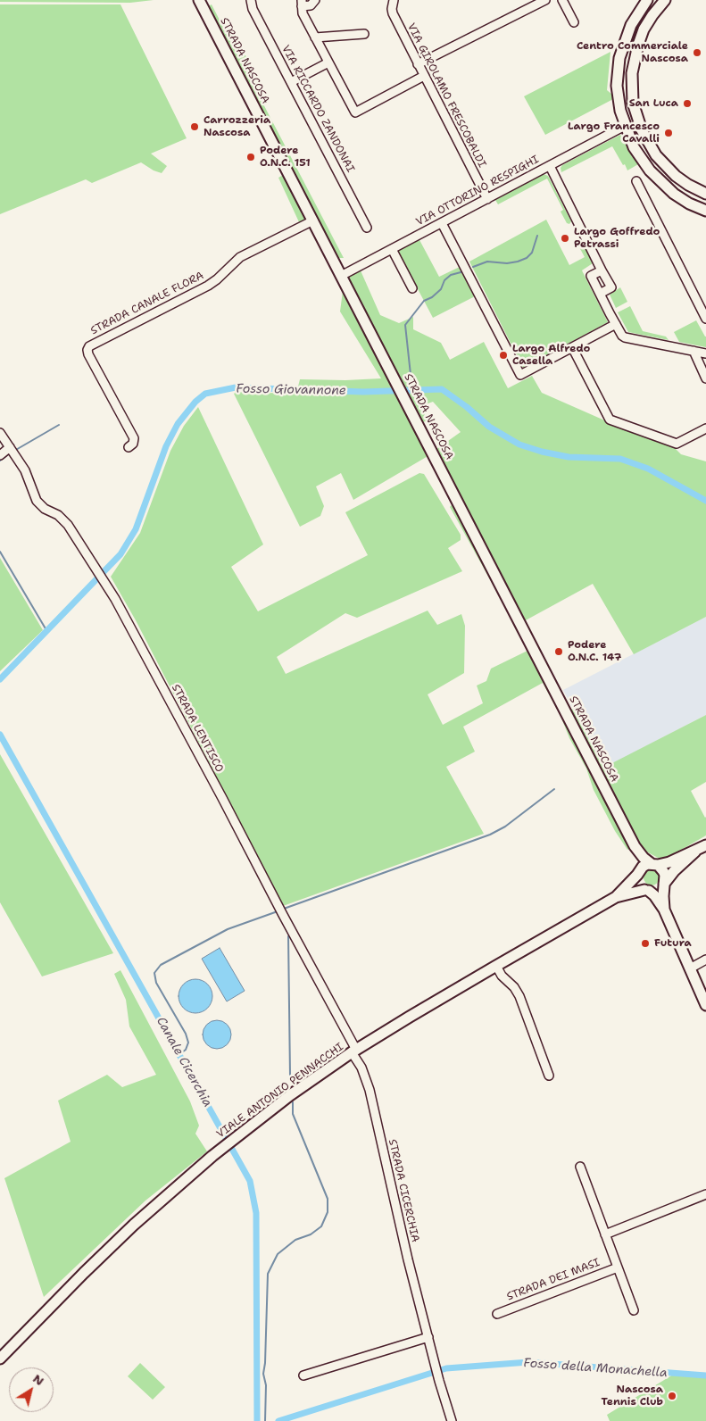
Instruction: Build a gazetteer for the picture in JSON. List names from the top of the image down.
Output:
{
  "streets": {
    "street": [
      "STRADA NASCOSA",
      "VIA GIROLAMO FRESCOBALDI",
      "VIA RICCARDO ZANDONAI",
      "VIA OTTORINO RESPIGHI",
      "STRADA CANALE FLORA",
      "STRADA LENTISCO",
      "VIALE ANTONIO PENNACCHI",
      "STRADA CICERCHIA",
      "STRADA DEI MASI"
    ]
  },
  "crossings": [
    ["STRADA NASCOSA", "VIA OTTORINO RESPIGHI"],
    ["STRADA NASCOSA", "STRADA CANALE FLORA"],
    ["STRADA NASCOSA", "VIALE ANTONIO PENNACCHI"],
    ["VIA GIROLAMO FRESCOBALDI", "VIA OTTORINO RESPIGHI"],
    ["STRADA LENTISCO", "VIALE ANTONIO PENNACCHI"],
    ["STRADA LENTISCO", "STRADA CICERCHIA"],
    ["VIALE ANTONIO PENNACCHI", "STRADA CICERCHIA"]
  ],
  "water": ["Fosso Giovannone", "Canale Cicerchia", "Fosso della Monachella"],
  "places": [
    "Centro Commerciale Nascosa",
    "San Luca",
    "Carrozzeria Nascosa",
    "Largo Francesco Cavalli",
    "Podere O.N.C. 151",
    "Largo Goffredo Petrassi",
    "Largo Alfredo Casella",
    "Podere O.N.C. 147",
    "Futura",
    "Nascosa Tennis Club"
  ],
  "north": "top right"
}
